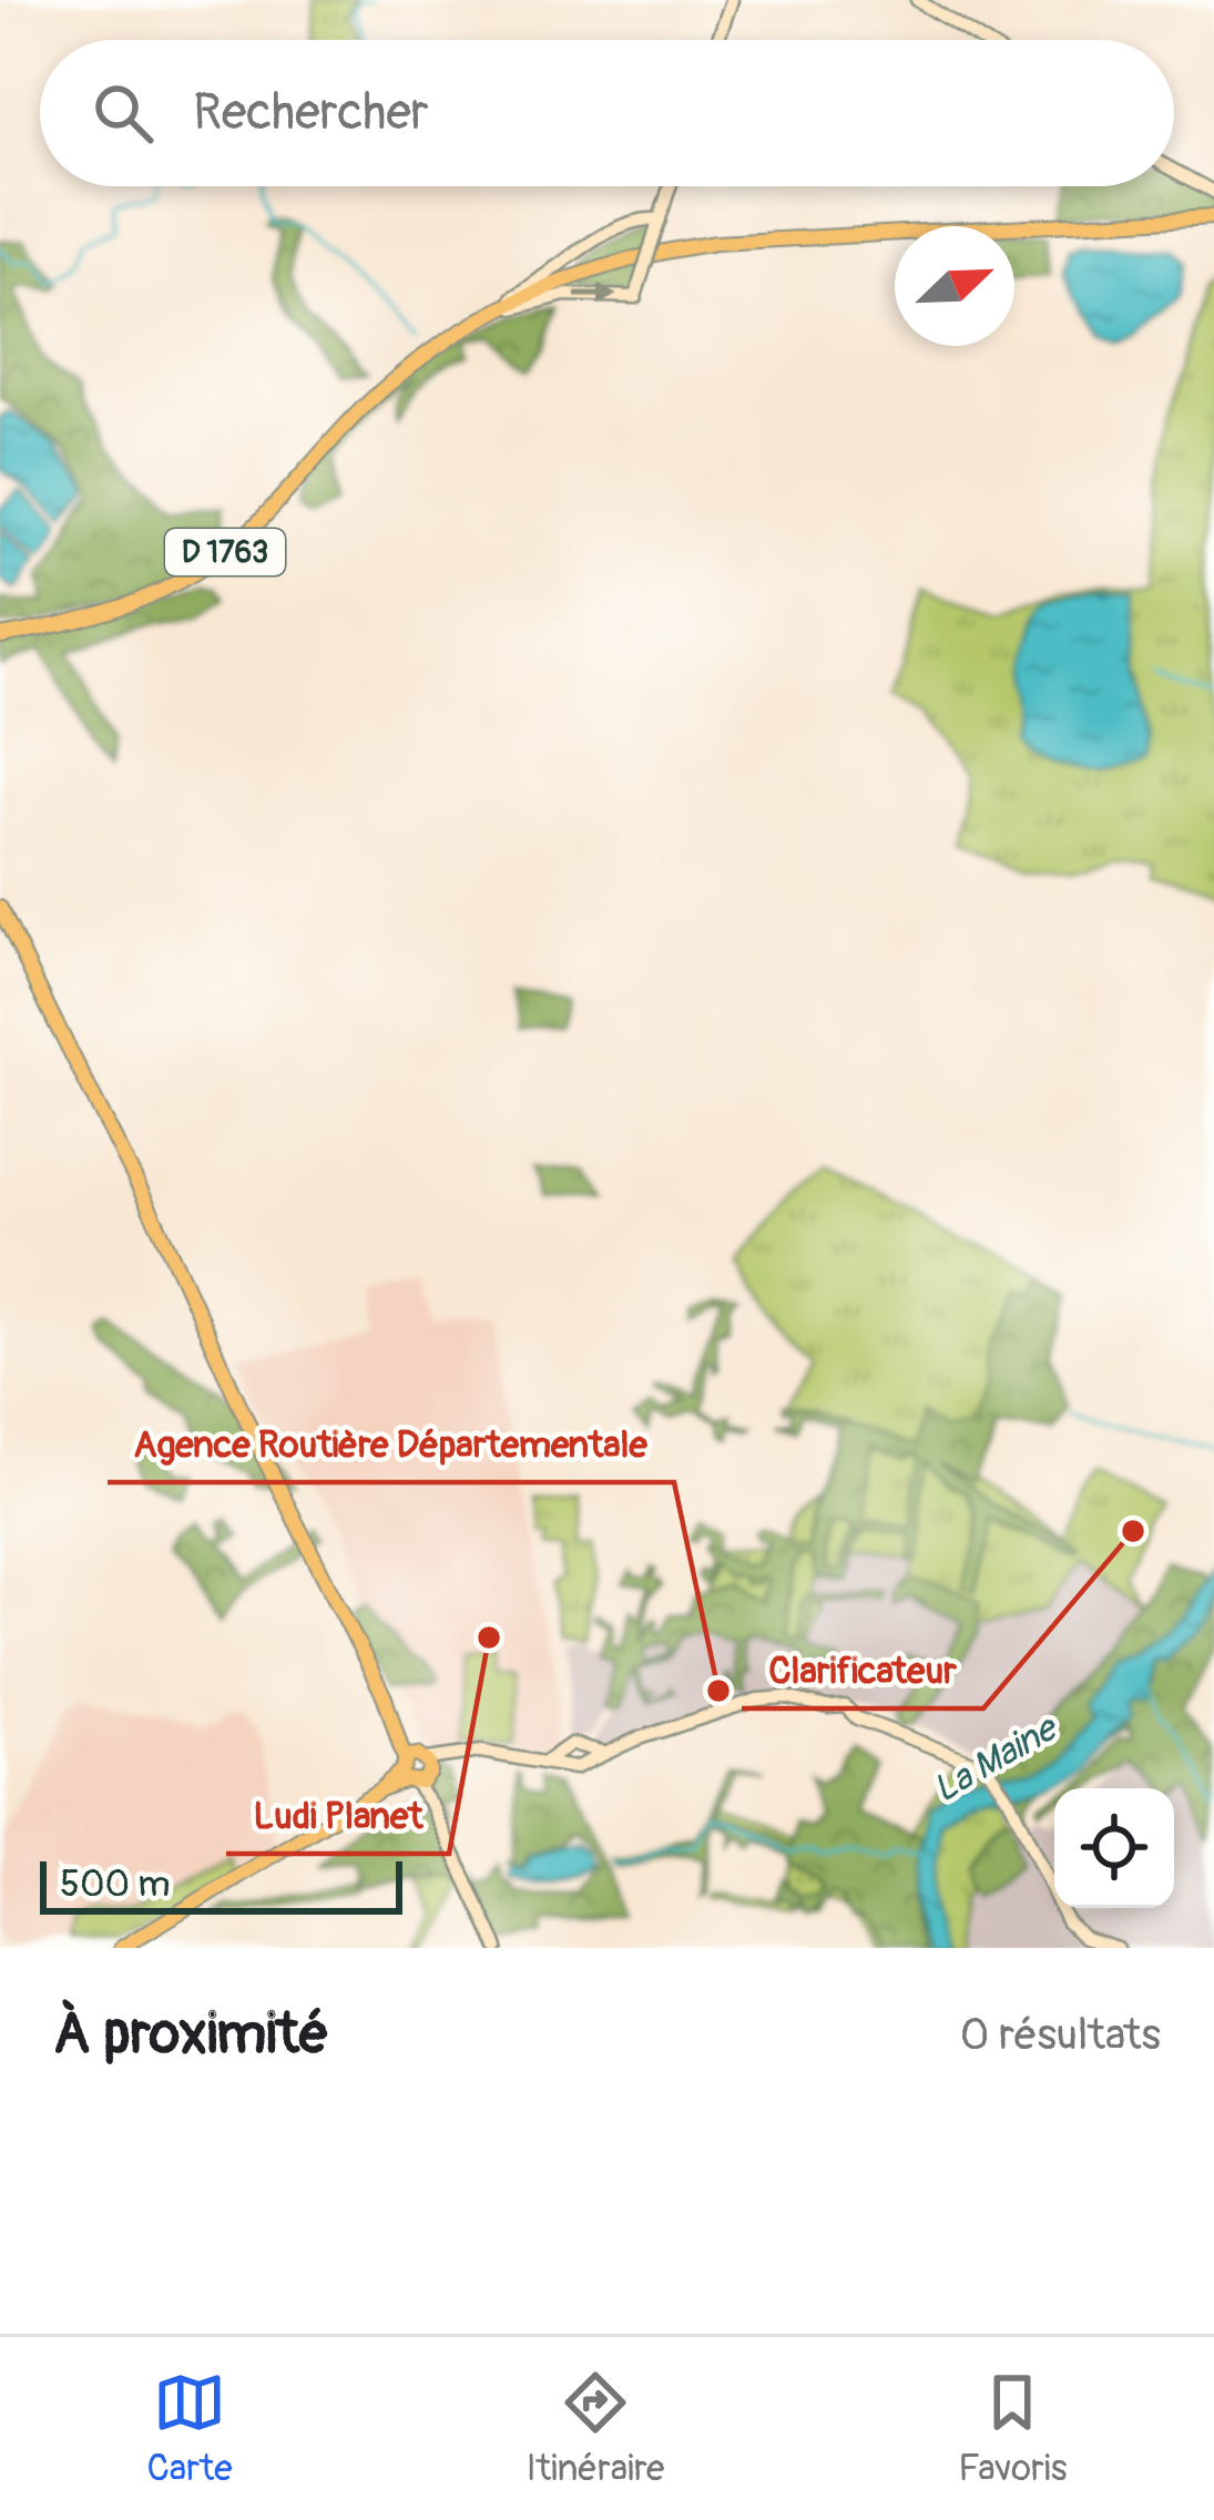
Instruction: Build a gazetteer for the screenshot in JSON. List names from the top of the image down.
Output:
{
  "streets": {
    "main road": ["D 1763"]
  },
  "water": ["La Maine"],
  "places": ["Clarificateur", "Ludi Planet", "Agence Routière Départementale"],
  "scale_bar": "500 m",
  "north": "top right",
  "page": {
    "search": "Rechercher",
    "scale": "500 m",
    "heading": ["À proximité", "0 résultats"],
    "nav": ["Carte", "Itinéraire", "Favoris"]
  }
}
